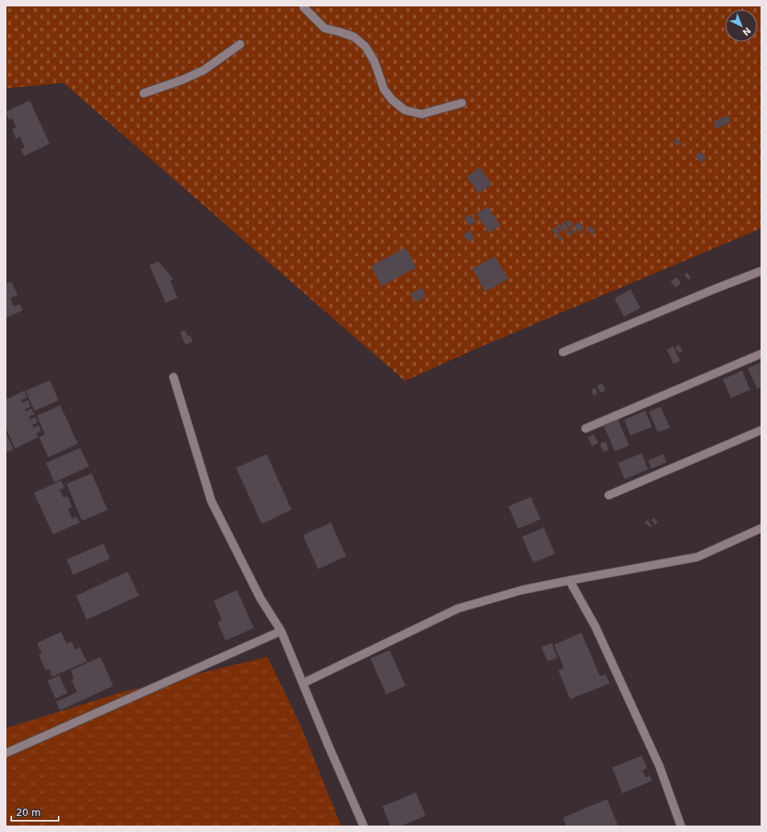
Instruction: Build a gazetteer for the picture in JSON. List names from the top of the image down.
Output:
{
  "scale_bar": "20 m",
  "north": "bottom right"
}
